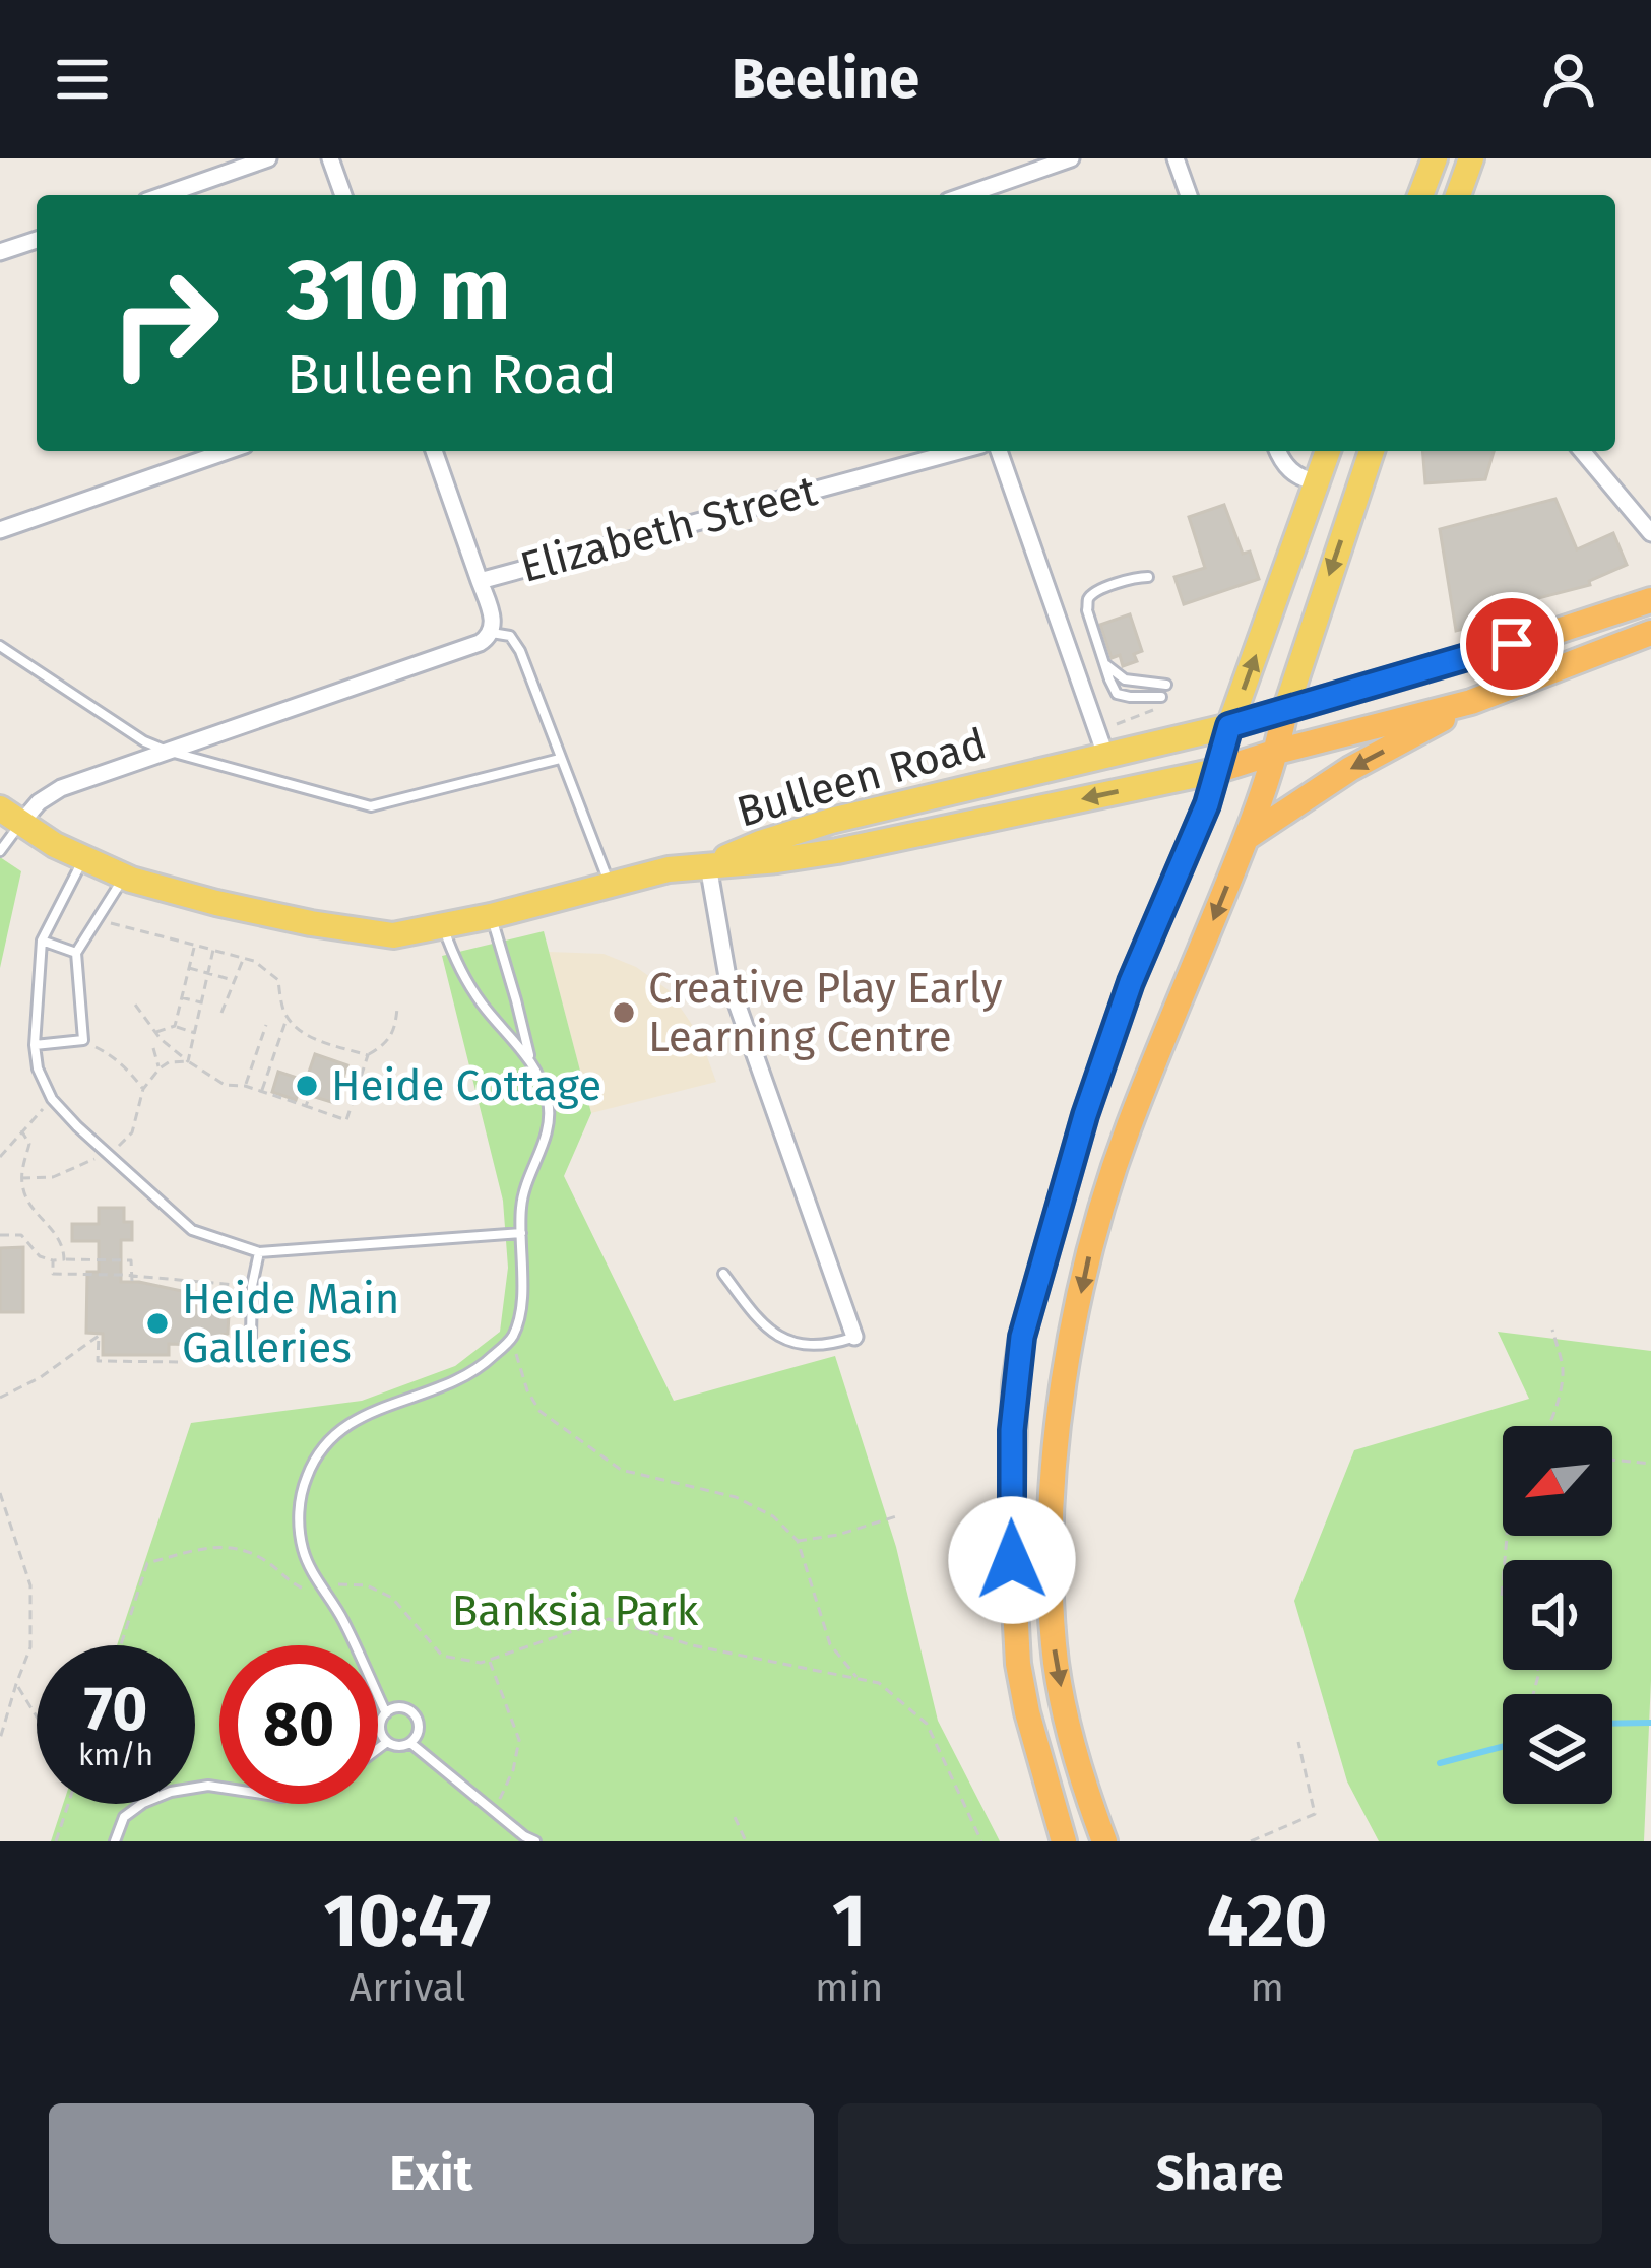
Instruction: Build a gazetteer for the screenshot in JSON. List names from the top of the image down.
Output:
{
  "streets": {
    "highway": ["Bulleen Road"],
    "street": ["Elizabeth Street"]
  },
  "parks": ["Banksia Park"],
  "places": ["Creative Play Early Learning Centre", "Heide Cottage", "Heide Main Galleries"],
  "north": "bottom left",
  "page": {
    "header": "Beeline",
    "turn": ["310 m", "Bulleen Road"],
    "speed": "70 km/h",
    "limit": "80",
    "eta": [
      "10:47",
      "Arrival",
      "1",
      "min",
      "420",
      "m"
    ],
    "buttons": ["Exit", "Share"]
  }
}
